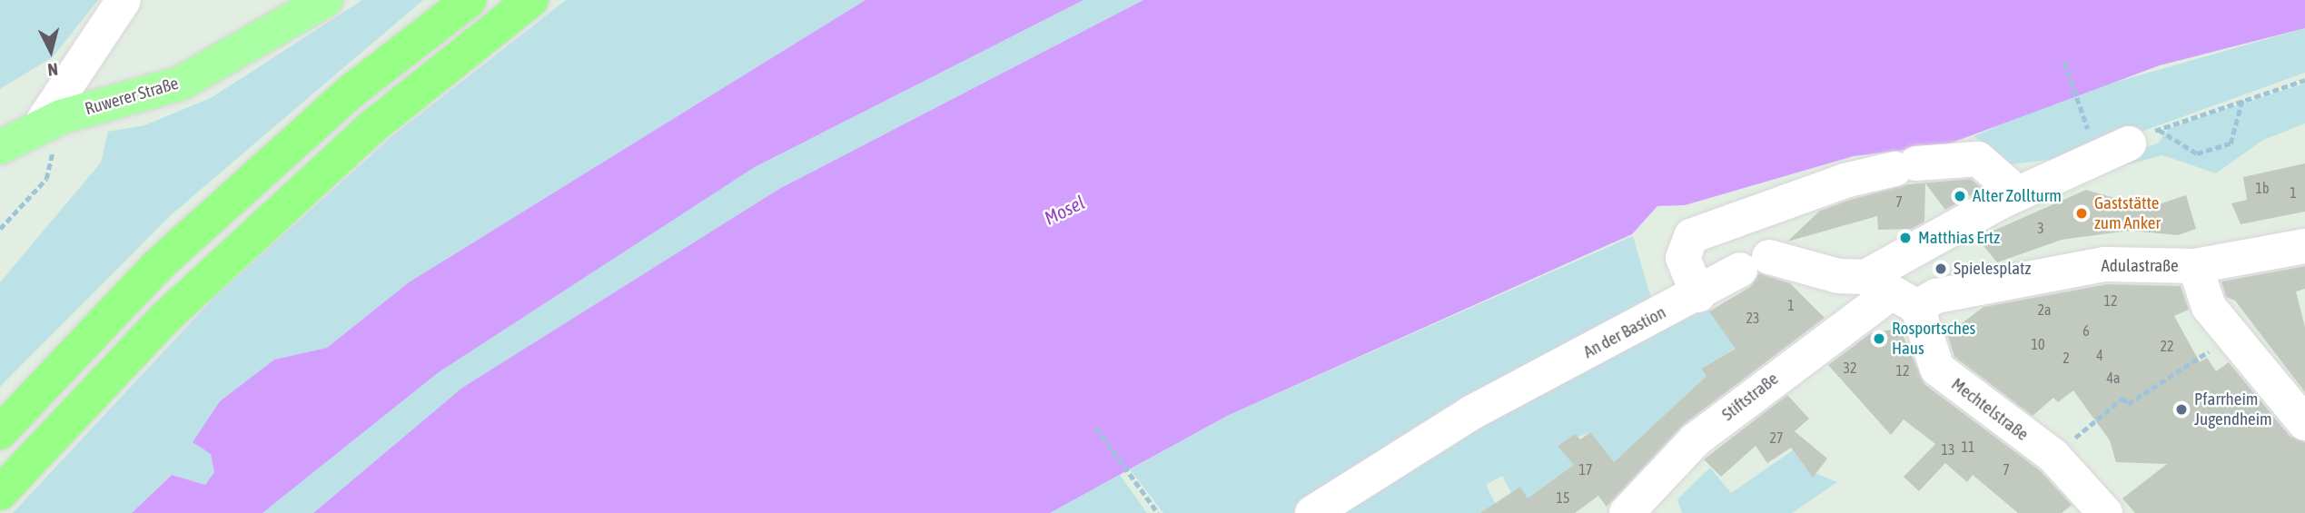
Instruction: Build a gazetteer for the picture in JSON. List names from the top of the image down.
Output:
{
  "streets": {
    "main road": ["Ruwerer Straße"],
    "street": [
      "Adulastraße",
      "An der Bastion",
      "Stiftstraße",
      "Mechtelstraße"
    ]
  },
  "crossings": [
    ["Adulastraße", "Stiftstraße"],
    ["Adulastraße", "Mechtelstraße"],
    ["Stiftstraße", "Mechtelstraße"]
  ],
  "water": ["Mosel"],
  "places": [
    "Alter Zollturm",
    "Gaststätte zum Anker",
    "Matthias Ertz",
    "Spielesplatz",
    "Rosportsches Haus",
    "Pfarrheim Jugendheim"
  ],
  "house_numbers": [
    "1b",
    "1",
    "7",
    "3",
    "12",
    "1",
    "2a",
    "23",
    "6",
    "10",
    "22",
    "4",
    "2",
    "32",
    "12",
    "4a",
    "27",
    "11",
    "13",
    "17",
    "7",
    "15"
  ],
  "north": "bottom"
}
